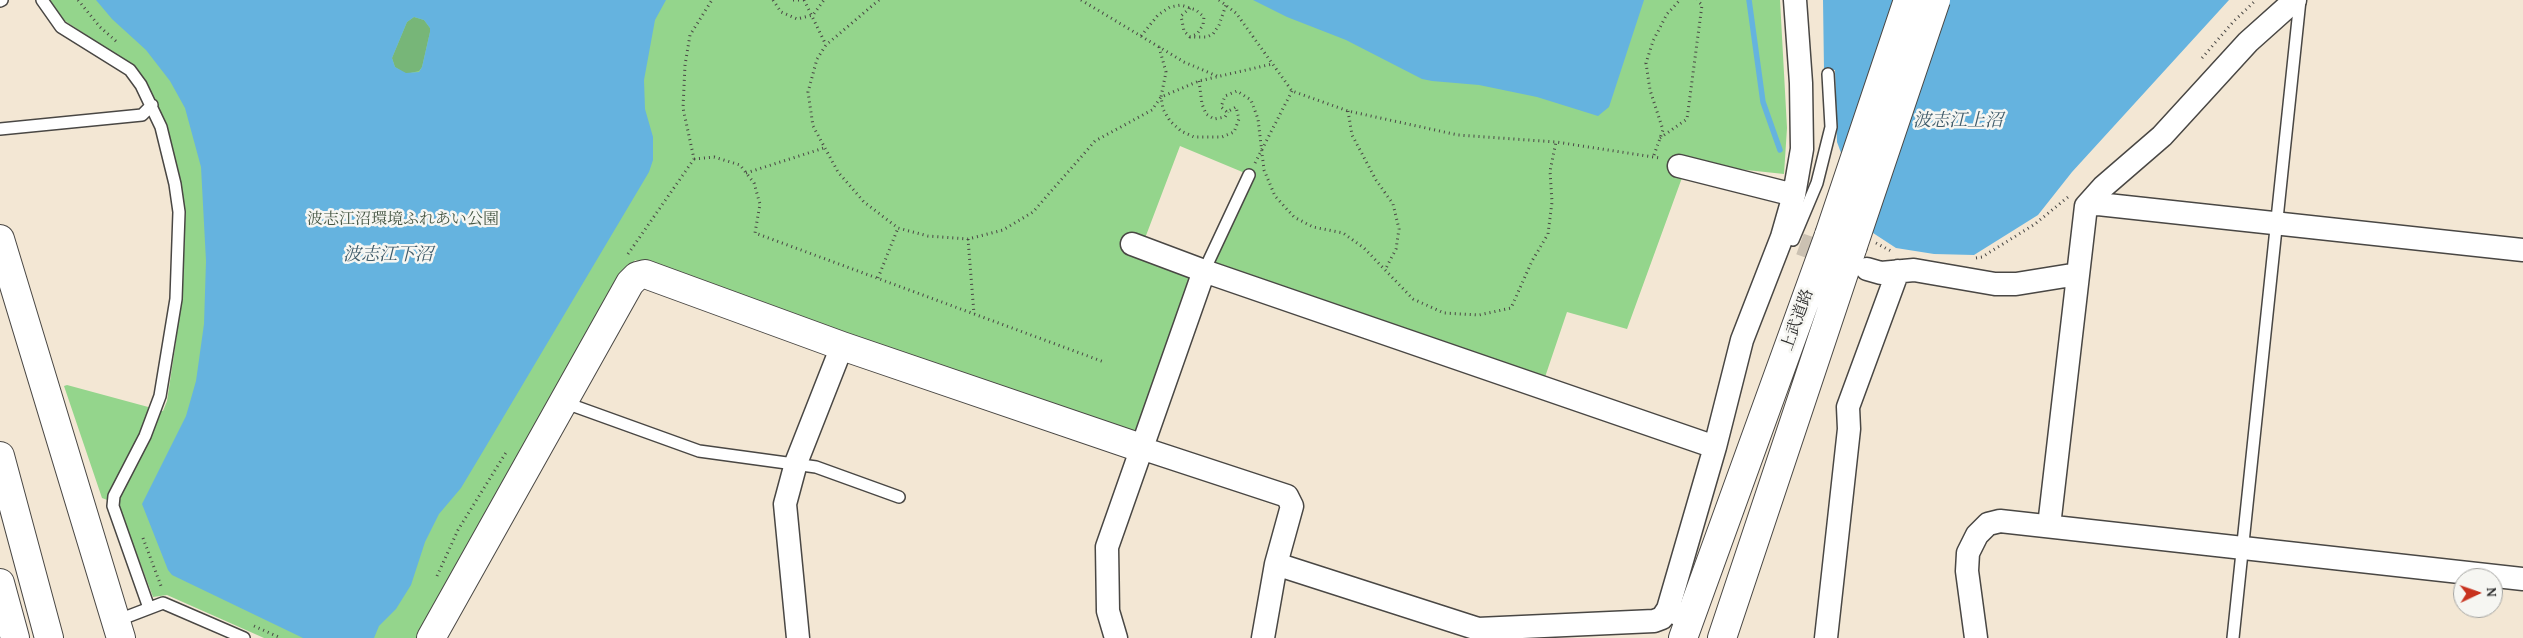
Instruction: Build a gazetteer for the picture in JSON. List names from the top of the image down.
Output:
{
  "streets": {
    "main road": ["上武道路"]
  },
  "water": ["波志江上沼", "波志江下沼"],
  "parks": ["波志江沼環境ふれあい公園"],
  "north": "right"
}
